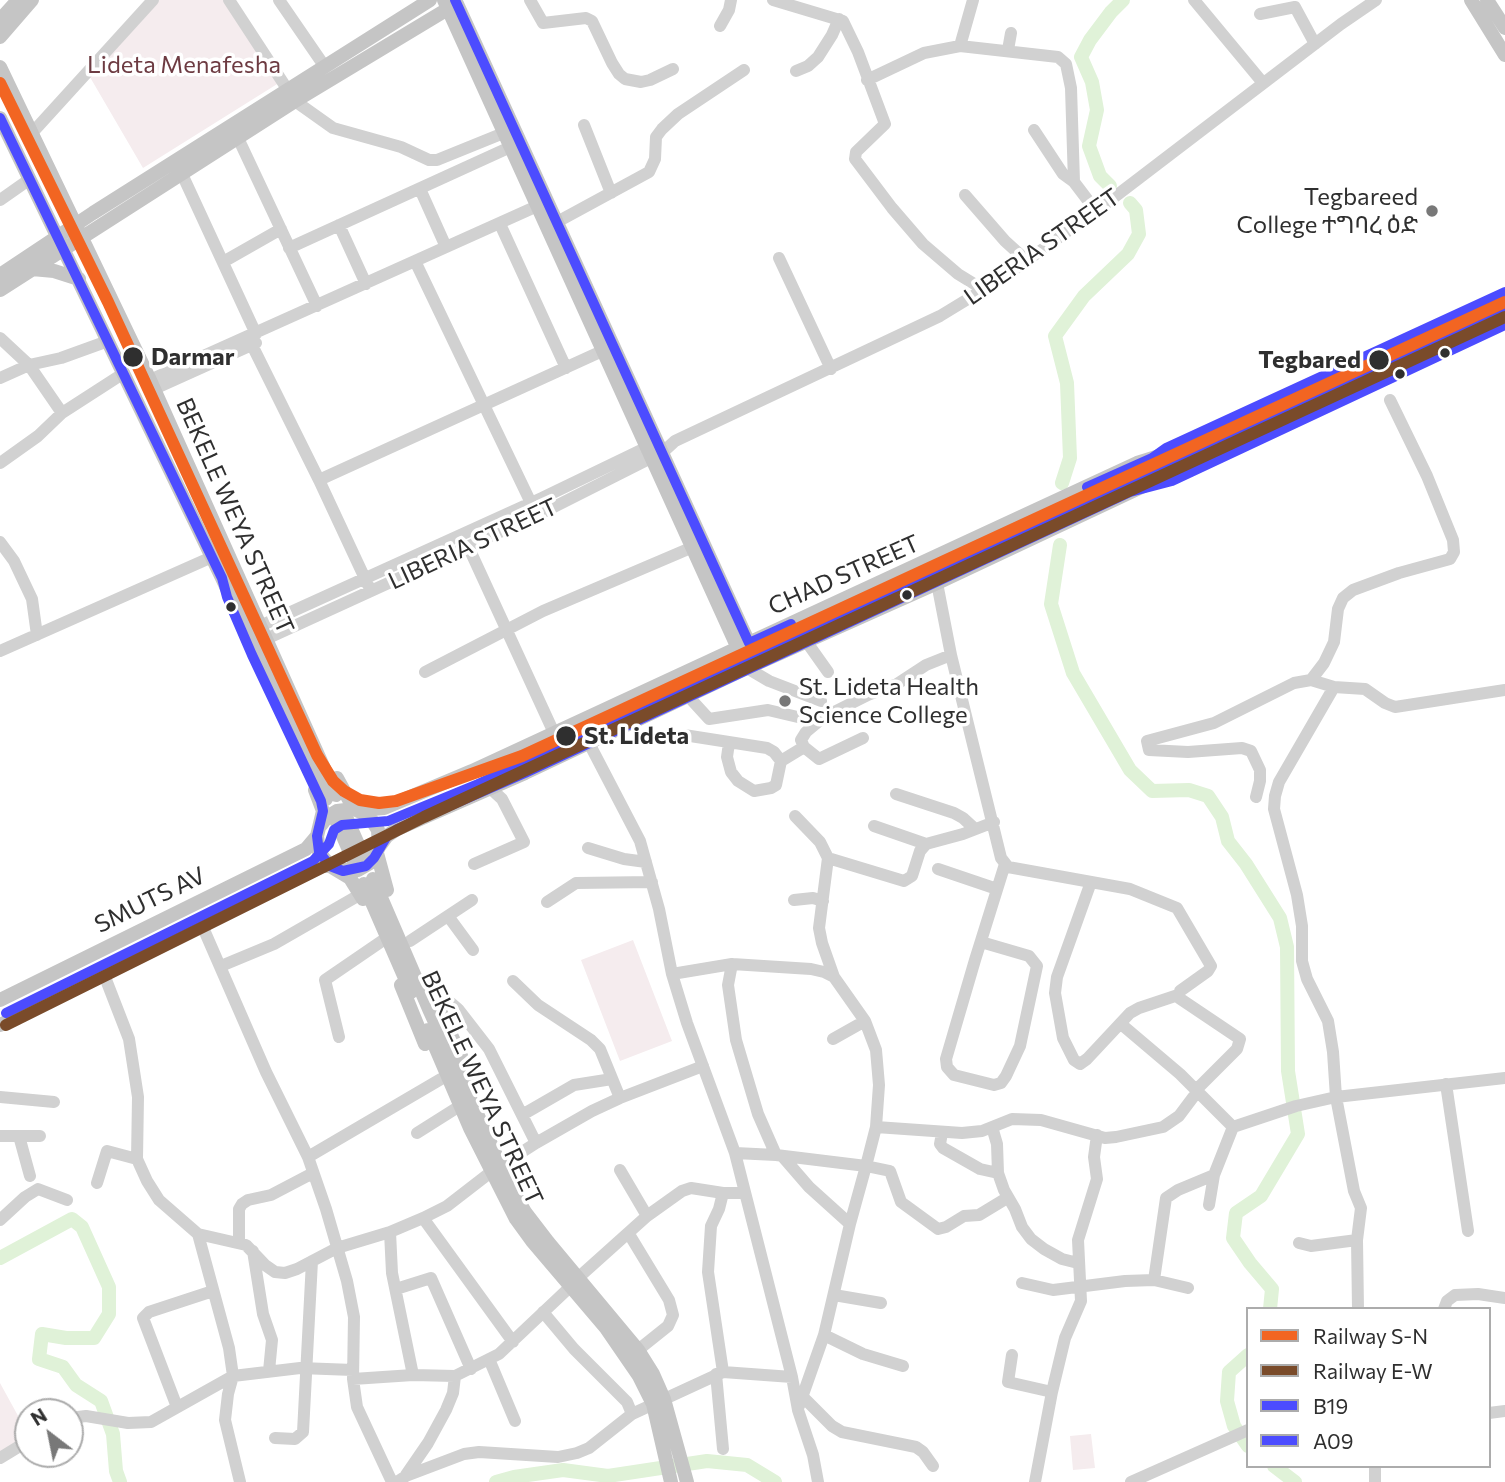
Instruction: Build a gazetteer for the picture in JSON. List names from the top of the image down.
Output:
{
  "streets": {
    "main road": ["BEKELE WEYA STREET", "CHAD STREET", "SMUTS AV"],
    "street": ["LIBERIA STREET"]
  },
  "crossings": [
    ["LIBERIA STREET", "BEKELE WEYA STREET"],
    ["CHAD STREET", "SMUTS AV"]
  ],
  "parks": ["Lideta Menafesha"],
  "places": [
    "Tegbareed College ተግባረ ዕድ",
    "Darmar",
    "Tegbared",
    "St. Lideta Health Science College",
    "St. Lideta"
  ],
  "lines": [
    "transit line B19",
    "rail line S-N",
    "transit line A09",
    "rail line E-W"
  ],
  "legend": [
    "Railway S-N",
    "Railway E-W",
    "B19",
    "A09"
  ],
  "north": "top left"
}
